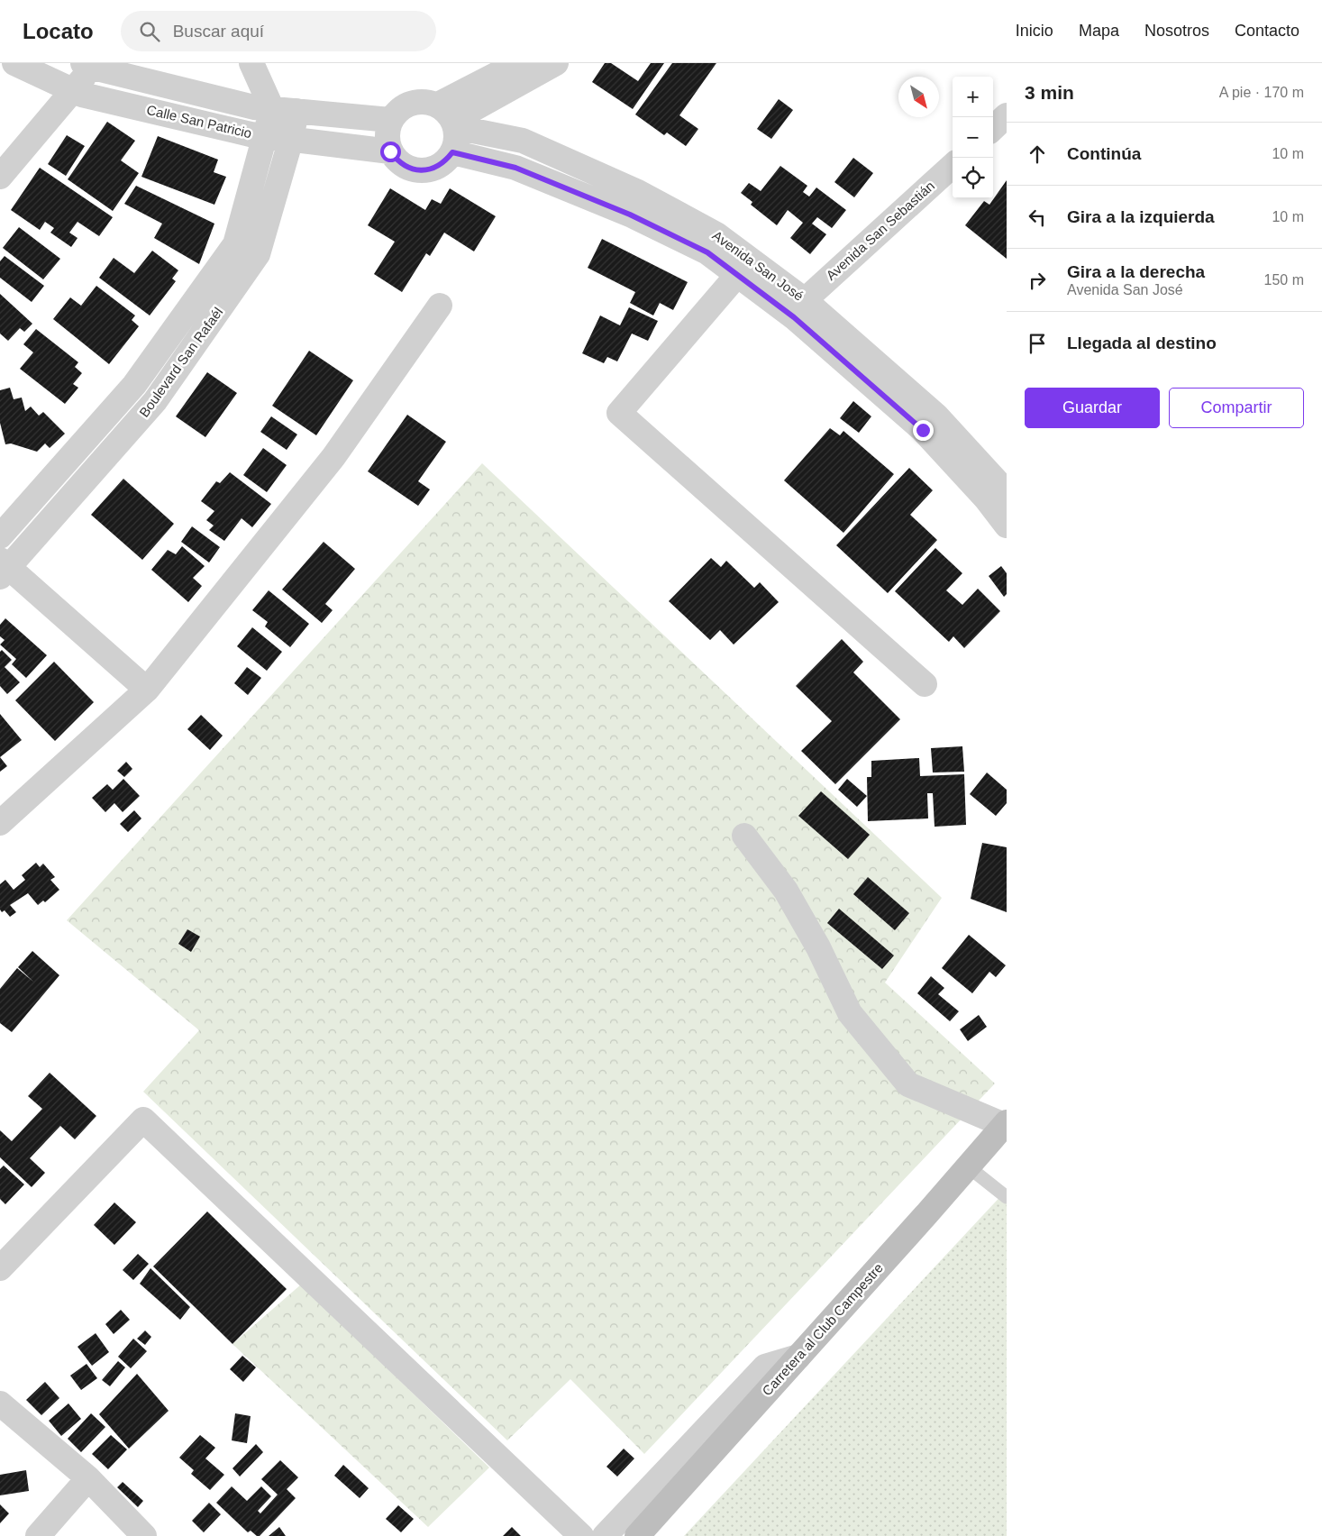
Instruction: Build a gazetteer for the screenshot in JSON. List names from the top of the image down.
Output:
{
  "streets": {
    "street": [
      "Calle San Patricio",
      "Avenida San Sebastián",
      "Avenida San José",
      "Boulevard San Rafaél",
      "Carretera al Club Campestre"
    ]
  },
  "crossings": [
    ["Calle San Patricio", "Avenida San José"],
    ["Calle San Patricio", "Boulevard San Rafaél"],
    ["Avenida San Sebastián", "Avenida San José"]
  ],
  "north": "bottom right",
  "page": {
    "header": "Locato",
    "search": "Buscar aquí",
    "nav": [
      "Inicio",
      "Mapa",
      "Nosotros",
      "Contacto"
    ],
    "heading": ["3 min", "A pie · 170 m"],
    "map_buttons": ["+", "−"],
    "list": [
      ["Continúa", "10 m"],
      ["Gira a la izquierda", "10 m"],
      ["Gira a la derecha", "Avenida San José", "150 m"],
      "Llegada al destino"
    ],
    "buttons": ["Guardar", "Compartir"]
  }
}
